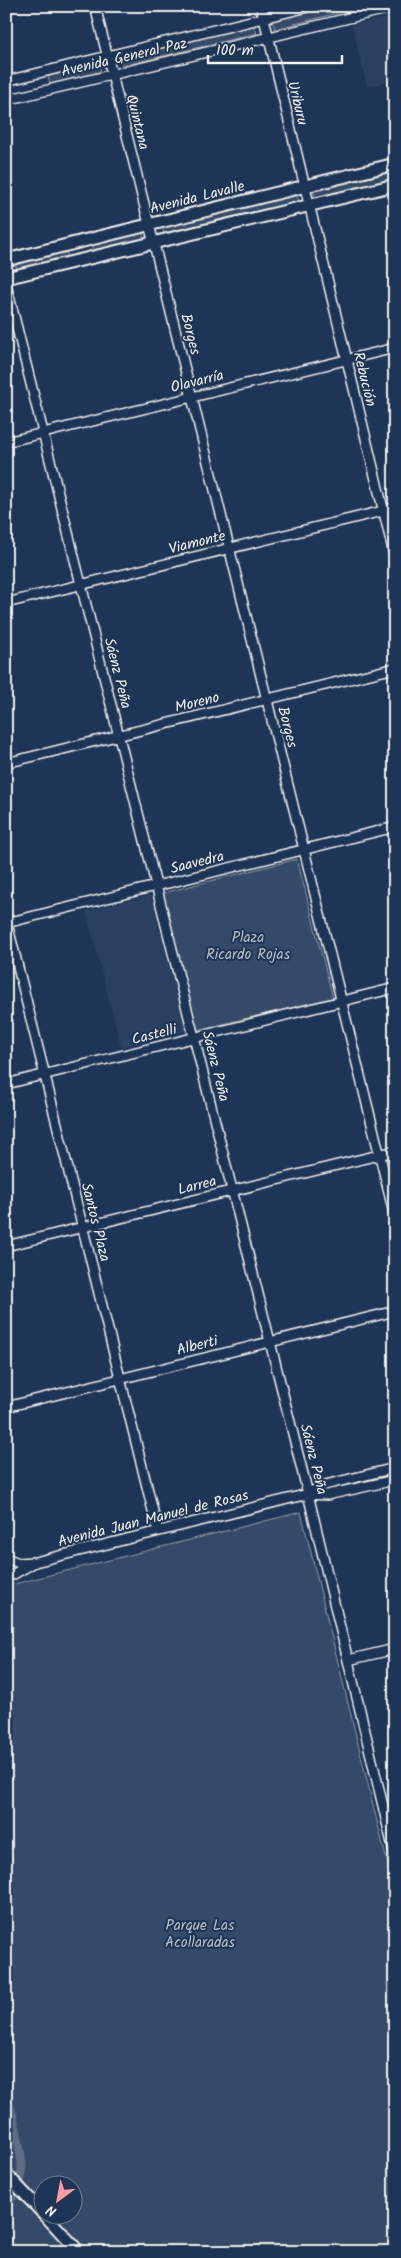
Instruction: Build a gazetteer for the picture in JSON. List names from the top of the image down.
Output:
{
  "streets": {
    "main road": ["Avenida Lavalle"],
    "street": [
      "Avenida General Paz",
      "Uriburu",
      "Quintana",
      "Borges",
      "Rebución",
      "Olavarría",
      "Viamonte",
      "Sáenz Peña",
      "Moreno",
      "Saavedra",
      "Castelli",
      "Larrea",
      "Santos Plaza",
      "Alberti",
      "Avenida Juan Manuel de Rosas"
    ]
  },
  "crossings": [
    ["Avenida General Paz", "Uriburu"],
    ["Avenida General Paz", "Quintana"],
    ["Uriburu", "Avenida Lavalle"],
    ["Uriburu", "Rebución"],
    ["Quintana", "Avenida Lavalle"],
    ["Quintana", "Borges"],
    ["Borges", "Olavarría"],
    ["Borges", "Viamonte"],
    ["Borges", "Moreno"],
    ["Borges", "Saavedra"],
    ["Borges", "Castelli"],
    ["Borges", "Larrea"],
    ["Rebución", "Olavarría"],
    ["Rebución", "Viamonte"],
    ["Olavarría", "Sáenz Peña"],
    ["Viamonte", "Sáenz Peña"],
    ["Sáenz Peña", "Moreno"],
    ["Sáenz Peña", "Saavedra"],
    ["Sáenz Peña", "Castelli"],
    ["Sáenz Peña", "Larrea"],
    ["Sáenz Peña", "Alberti"],
    ["Sáenz Peña", "Avenida Juan Manuel de Rosas"],
    ["Saavedra", "Santos Plaza"],
    ["Castelli", "Santos Plaza"],
    ["Larrea", "Santos Plaza"],
    ["Santos Plaza", "Alberti"],
    ["Santos Plaza", "Avenida Juan Manuel de Rosas"]
  ],
  "parks": ["Plaza Ricardo Rojas", "Parque Las Acollaradas"],
  "scale_bar": "100 m",
  "north": "bottom left"
}
